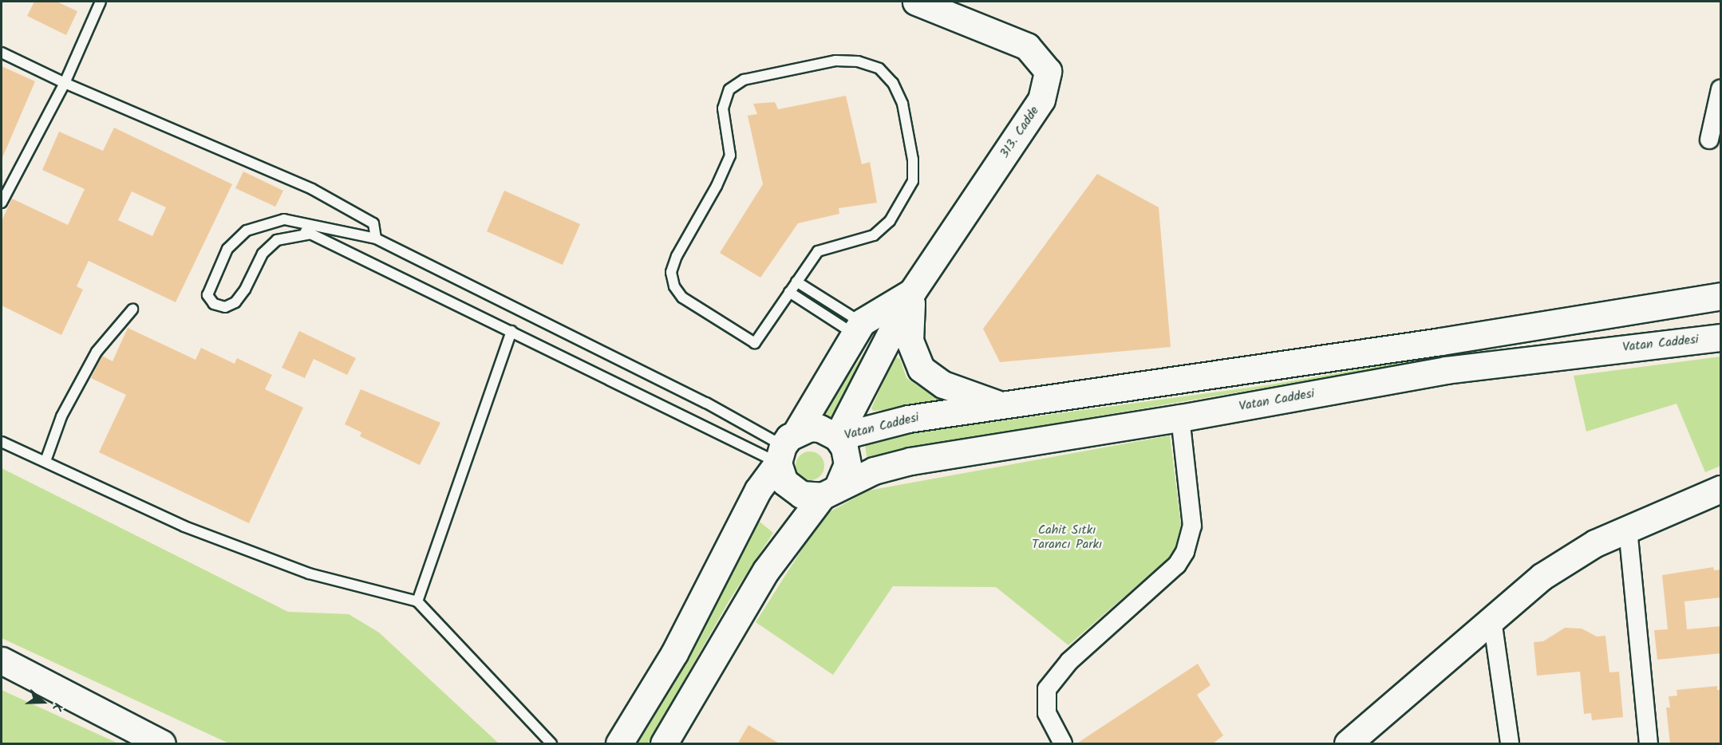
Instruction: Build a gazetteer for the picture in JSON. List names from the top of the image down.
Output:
{
  "streets": {
    "main road": ["313. Cadde", "Vatan Caddesi"]
  },
  "crossings": [
    ["313. Cadde", "Vatan Caddesi"]
  ],
  "parks": ["Cahit Sıtkı Tarancı Parkı"],
  "north": "right"
}
